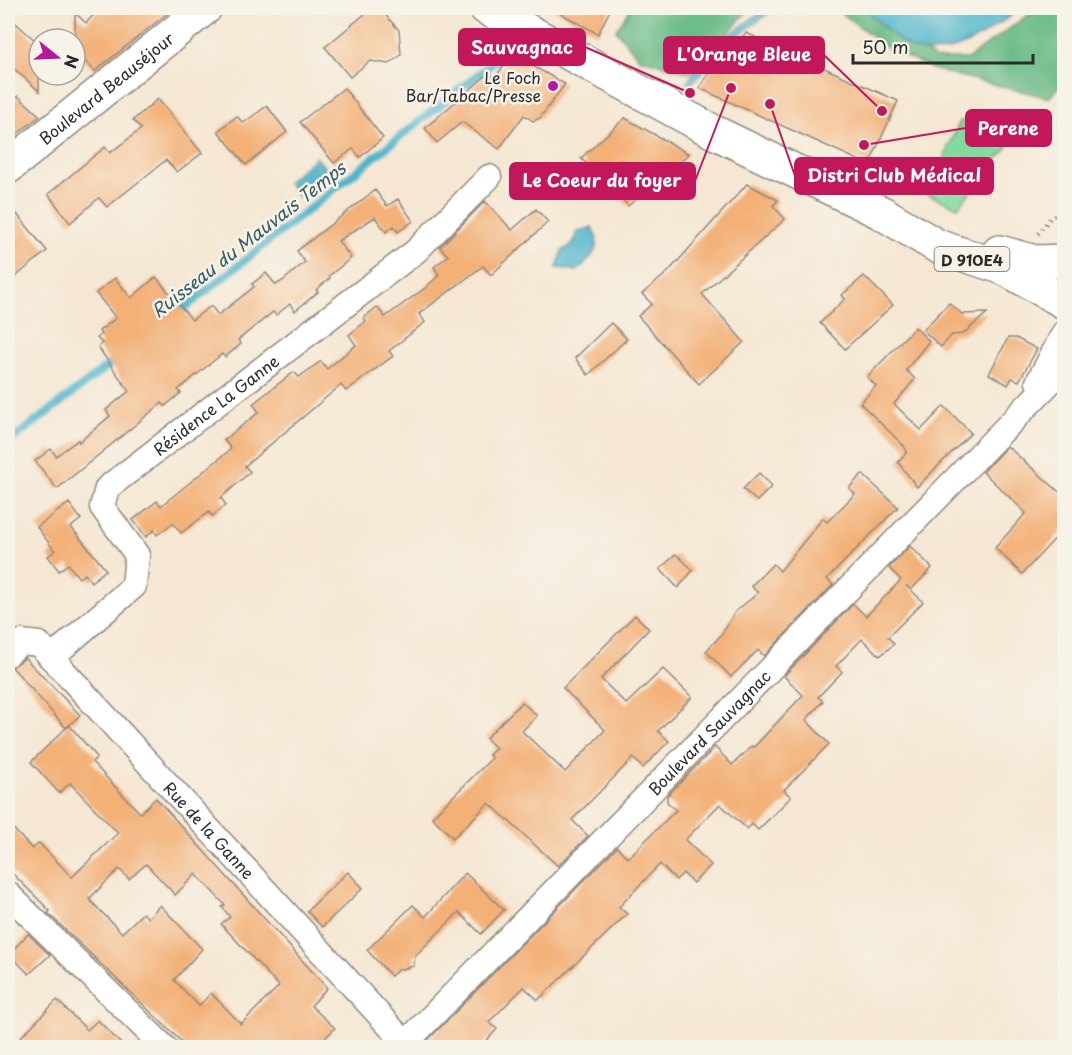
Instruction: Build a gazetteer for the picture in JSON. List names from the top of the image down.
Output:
{
  "streets": {
    "main road": ["Boulevard Beauséjour", "D 910E4"],
    "street": ["Résidence La Ganne", "Boulevard Sauvagnac", "Rue de la Ganne"]
  },
  "crossings": [
    ["Résidence La Ganne", "Rue de la Ganne"],
    ["Boulevard Sauvagnac", "Rue de la Ganne"]
  ],
  "water": ["Ruisseau du Mauvais Temps"],
  "places": [
    "Le Foch Bar/Tabac/Presse",
    "Le Coeur du foyer",
    "Sauvagnac",
    "Distri Club Médical",
    "L'Orange Bleue",
    "Perene"
  ],
  "scale_bar": "50 m",
  "north": "right"
}
